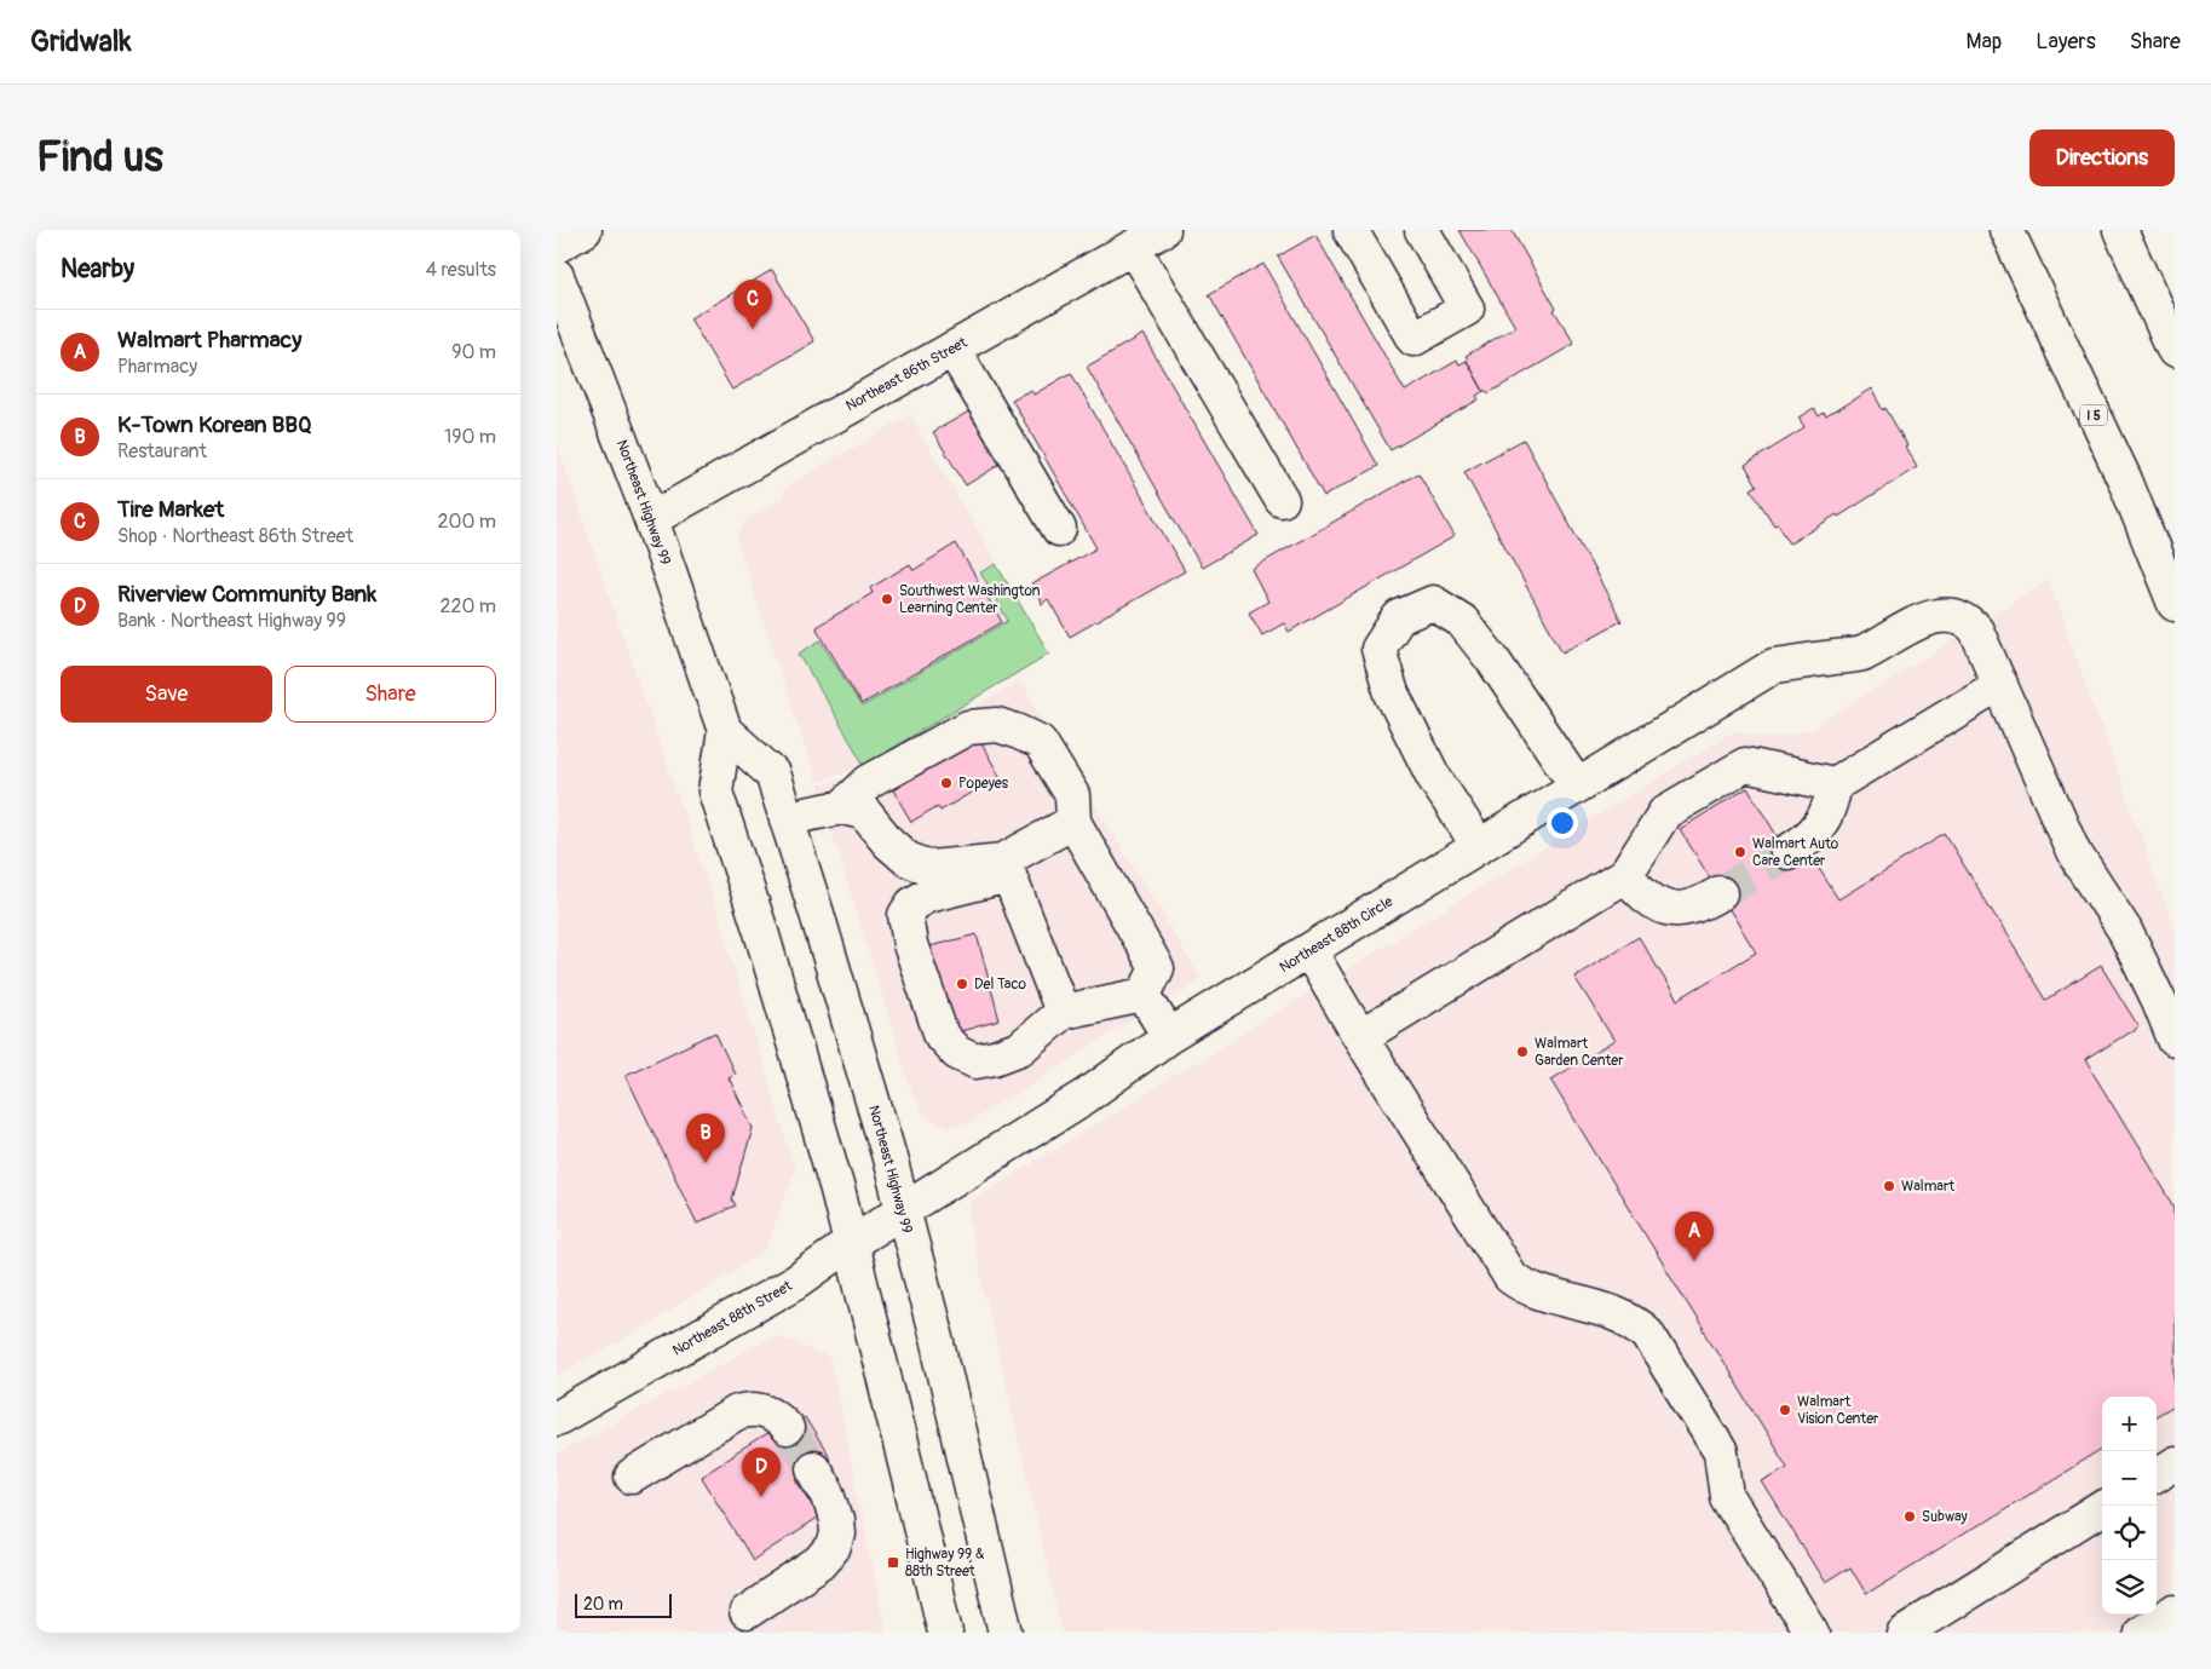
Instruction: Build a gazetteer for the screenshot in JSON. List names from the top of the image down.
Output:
{
  "streets": {
    "main road": [
      "Northeast 86th Street",
      "I 5",
      "Northeast Highway 99",
      "Northeast 88th Circle",
      "Northeast 88th Street"
    ]
  },
  "crossings": [
    ["Northeast 86th Street", "Northeast Highway 99"],
    ["Northeast Highway 99", "Northeast 88th Circle"],
    ["Northeast Highway 99", "Northeast 88th Street"],
    ["Northeast 88th Circle", "Northeast 88th Street"]
  ],
  "places": {
    "other": [
      "Southwest Washington Learning Center",
      "Popeyes",
      "Walmart Auto Care Center",
      "Del Taco",
      "Walmart Garden Center",
      "Walmart",
      "Walmart Vision Center",
      "Subway"
    ],
    "transit": ["Highway 99 & 88th Street"]
  },
  "scale_bar": "20 m",
  "page": {
    "header": "Gridwalk",
    "nav": ["Map", "Layers", "Share"],
    "buttons": [
      "Directions",
      ["Save", "Share"]
    ],
    "title": "Find us",
    "heading": ["Nearby", "4 results"],
    "pins": [
      "C",
      "B",
      "A",
      "D"
    ],
    "list": [
      {
        "mark": "A",
        "name": "Walmart Pharmacy",
        "note": "Pharmacy",
        "value": "90 m"
      },
      {
        "mark": "B",
        "name": "K-Town Korean BBQ",
        "note": "Restaurant",
        "value": "190 m"
      },
      {
        "mark": "C",
        "name": "Tire Market",
        "note": "Shop · Northeast 86th Street",
        "value": "200 m"
      },
      {
        "mark": "D",
        "name": "Riverview Community Bank",
        "note": "Bank · Northeast Highway 99",
        "value": "220 m"
      }
    ],
    "map_buttons": ["+", "−"],
    "scale": "20 m"
  }
}
